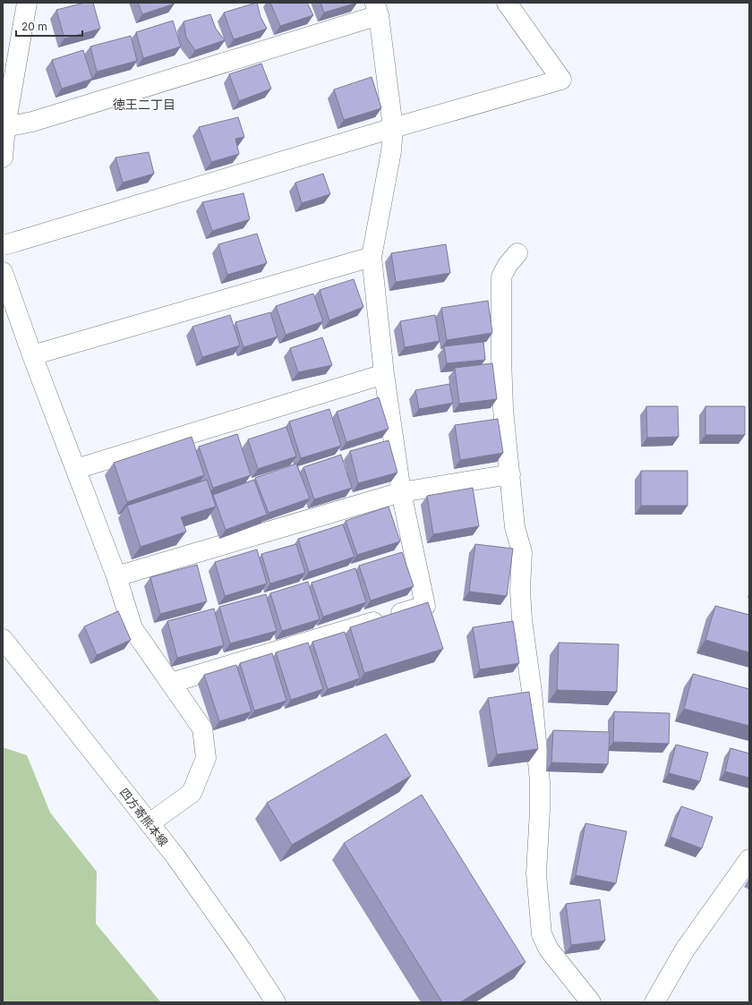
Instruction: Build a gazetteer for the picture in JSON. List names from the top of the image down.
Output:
{
  "streets": {
    "street": ["四方寄熊本線"]
  },
  "districts": ["徳王二丁目"],
  "scale_bar": "20 m"
}
